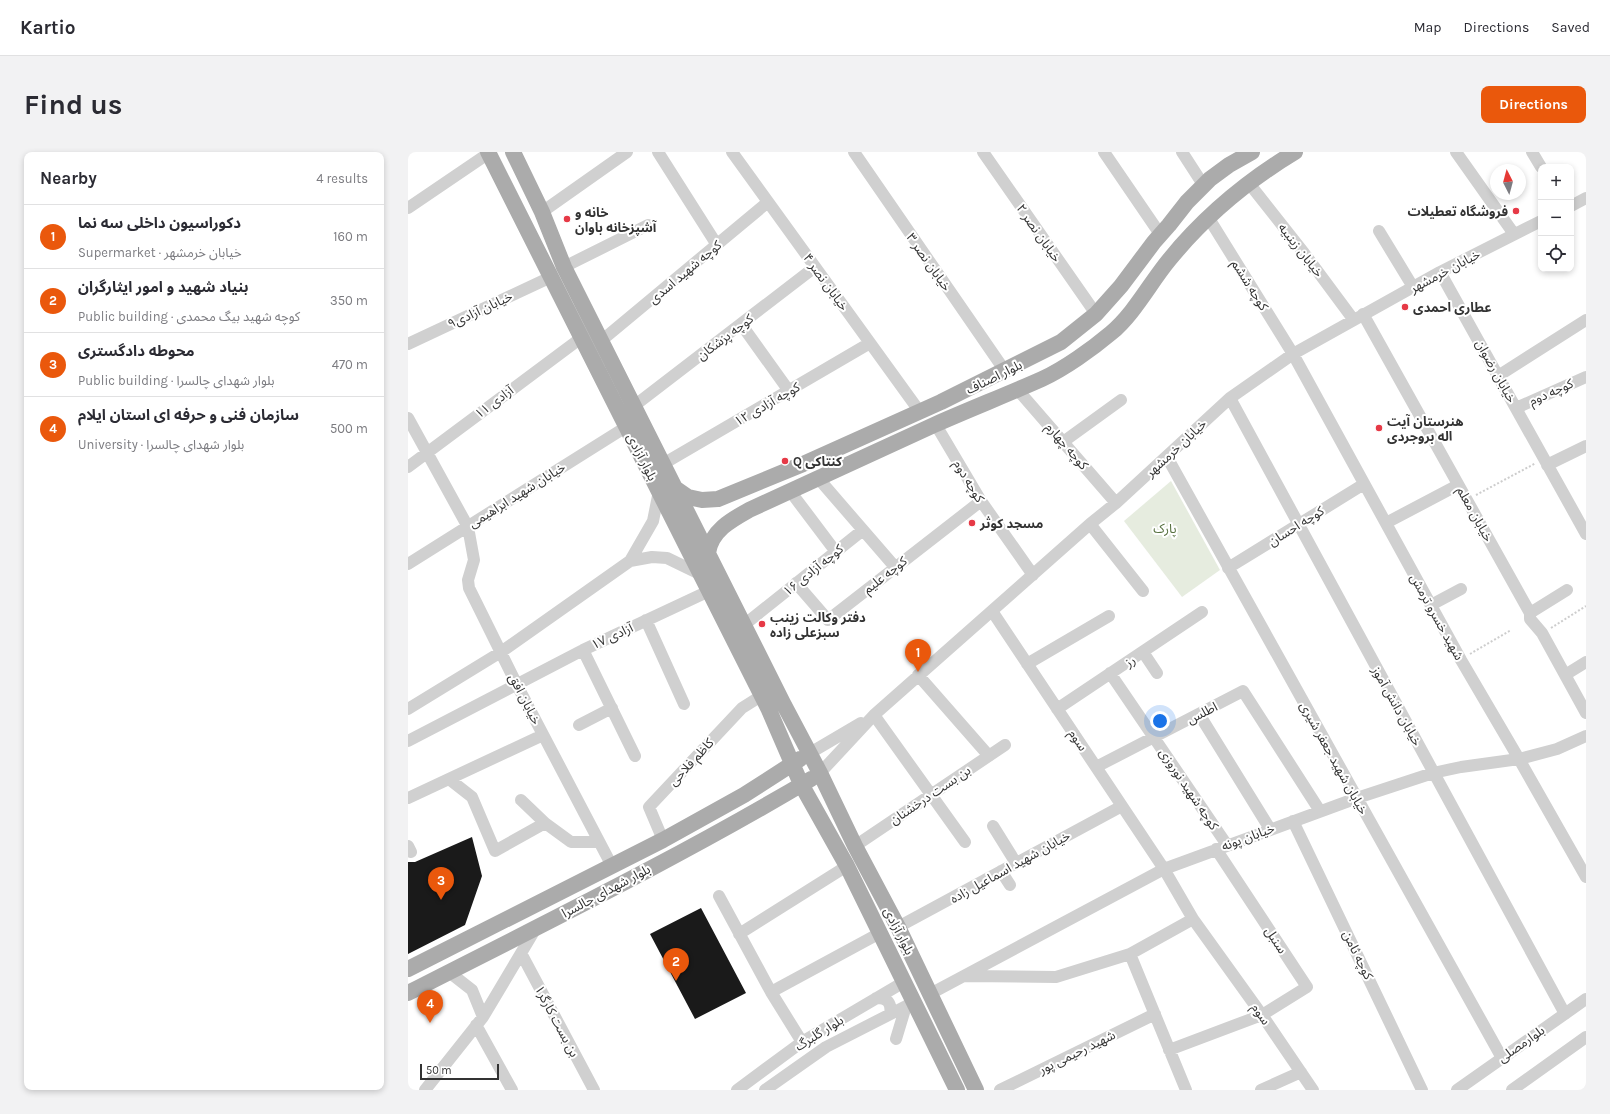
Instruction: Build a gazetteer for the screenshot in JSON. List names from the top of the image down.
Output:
{
  "streets": {
    "main road": ["بلوار اصناف", "بلوار آزادی", "بلوار شهدای چالسرا"],
    "street": [
      "خیابان نصر ۲",
      "خیابان زینبیه",
      "خیابان نصر ۳",
      "خیابان خرمشهر",
      "کوچه شهید اسدی",
      "خیابان نصر ۴",
      "کوچه ششم",
      "خیابان آزادی۹",
      "کوچه پزشکان",
      "خیابان رضوان",
      "کوچه دوم",
      "آزادی ۱۱",
      "کوچه آزادی ۱۲",
      "کوچه چهارم",
      "خیابان شهید ابراهیمی",
      "خیابان معلم",
      "کوچه احسان",
      "کوچه آزادی ۱۶",
      "کوچه علیم",
      "شهید خسرو ترمش",
      "آزادی ۱۷",
      "رز",
      "خیابان افق",
      "خیابان دانش آموز",
      "اطلس",
      "سوم",
      "خیابان شهید جعفر شیری",
      "کاظم فلاحی",
      "کوچه شهید نوروزی",
      "بن بست درخشنان",
      "خیابان پونه",
      "خیابان شهید اسماعیل زاده",
      "سنبل",
      "کوچه ثامن",
      "بن بست کارگر۱",
      "بلوار گلبرگ",
      "بلوارمصلی",
      "شهید رحیمی پور"
    ]
  },
  "crossings": [
    ["خیابان نصر ۲", "بلوار اصناف"],
    ["خیابان زینبیه", "خیابان خرمشهر"],
    ["خیابان زینبیه", "بلوار اصناف"],
    ["خیابان زینبیه", "خیابان معلم"],
    ["خیابان نصر ۳", "بلوار اصناف"],
    ["خیابان خرمشهر", "کوچه ششم"],
    ["خیابان خرمشهر", "خیابان رضوان"],
    ["خیابان خرمشهر", "کوچه دوم"],
    ["خیابان خرمشهر", "کوچه چهارم"],
    ["خیابان خرمشهر", "بلوار آزادی"],
    ["خیابان خرمشهر", "خیابان معلم"],
    ["خیابان خرمشهر", "شهید خسرو ترمش"],
    ["خیابان خرمشهر", "خیابان دانش آموز"],
    ["خیابان خرمشهر", "سوم"],
    ["خیابان خرمشهر", "خیابان شهید جعفر شیری"],
    ["خیابان خرمشهر", "بلوار شهدای چالسرا"],
    ["کوچه شهید اسدی", "خیابان نصر ۴"],
    ["کوچه شهید اسدی", "بلوار آزادی"],
    ["خیابان نصر ۴", "کوچه پزشکان"],
    ["خیابان نصر ۴", "بلوار اصناف"],
    ["خیابان نصر ۴", "کوچه آزادی ۱۲"],
    ["کوچه ششم", "بلوار اصناف"],
    ["کوچه ششم", "شهید خسرو ترمش"],
    ["خیابان آزادی۹", "بلوار آزادی"],
    ["کوچه پزشکان", "بلوار آزادی"],
    ["خیابان رضوان", "کوچه دوم"],
    ["بلوار اصناف", "کوچه دوم"],
    ["بلوار اصناف", "کوچه چهارم"],
    ["بلوار اصناف", "بلوار آزادی"],
    ["کوچه دوم", "کوچه علیم"],
    ["آزادی ۱۱", "بلوار آزادی"],
    ["آزادی ۱۱", "خیابان افق"],
    ["کوچه آزادی ۱۲", "بلوار آزادی"],
    ["بلوار آزادی", "خیابان شهید ابراهیمی"],
    ["بلوار آزادی", "کوچه آزادی ۱۶"],
    ["بلوار آزادی", "آزادی ۱۷"],
    ["بلوار آزادی", "کاظم فلاحی"],
    ["بلوار آزادی", "بن بست درخشنان"],
    ["بلوار آزادی", "خیابان پونه"],
    ["بلوار آزادی", "خیابان شهید اسماعیل زاده"],
    ["بلوار آزادی", "بلوار شهدای چالسرا"],
    ["بلوار آزادی", "بلوار گلبرگ"],
    ["خیابان شهید ابراهیمی", "خیابان افق"],
    ["کوچه احسان", "شهید خسرو ترمش"],
    ["کوچه احسان", "خیابان دانش آموز"],
    ["کوچه احسان", "خیابان شهید جعفر شیری"],
    ["کوچه آزادی ۱۶", "کوچه علیم"],
    ["شهید خسرو ترمش", "خیابان پونه"],
    ["آزادی ۱۷", "خیابان افق"],
    ["رز", "سوم"],
    ["رز", "کوچه شهید نوروزی"],
    ["خیابان افق", "بلوار شهدای چالسرا"],
    ["خیابان دانش آموز", "خیابان پونه"],
    ["خیابان دانش آموز", "بلوارمصلی"],
    ["اطلس", "سوم"],
    ["اطلس", "کوچه شهید نوروزی"],
    ["اطلس", "خیابان پونه"],
    ["سوم", "خیابان پونه"],
    ["سوم", "خیابان شهید اسماعیل زاده"],
    ["سوم", "سنبل"],
    ["خیابان شهید جعفر شیری", "خیابان پونه"],
    ["خیابان شهید جعفر شیری", "بلوارمصلی"],
    ["کاظم فلاحی", "بلوار شهدای چالسرا"],
    ["کوچه شهید نوروزی", "خیابان پونه"],
    ["کوچه شهید نوروزی", "سنبل"],
    ["خیابان پونه", "سنبل"],
    ["خیابان پونه", "کوچه ثامن"]
  ],
  "parks": ["پارک"],
  "places": [
    "فروشگاه تعطیلات",
    "خانه و آشپزخانه باوان",
    "عطاری احمدی",
    "هنرستان آیت اله بروجردی",
    "Q کنتاکی",
    "مسجد کوثر",
    "دفتر وکالت زینب سبزعلی زاده"
  ],
  "scale_bar": "50 m",
  "north": "top",
  "page": {
    "header": "Kartio",
    "nav": ["Map", "Directions", "Saved"],
    "buttons": "Directions",
    "title": "Find us",
    "heading": ["Nearby", "4 results"],
    "map_buttons": ["+", "−"],
    "list": [
      {
        "mark": "1",
        "name": "دکوراسیون داخلی سه نما",
        "note": "Supermarket · خیابان خرمشهر",
        "value": "160 m"
      },
      {
        "mark": "2",
        "name": "بنیاد شهید و امور ایثارگران",
        "note": "Public building · کوچه شهید بیگ محمدی",
        "value": "350 m"
      },
      {
        "mark": "3",
        "name": "محوطه دادگستری",
        "note": "Public building · بلوار شهدای چالسرا",
        "value": "470 m"
      },
      {
        "mark": "4",
        "name": "سازمان فنی و حرفه ای استان ایلام",
        "note": "University · بلوار شهدای چالسرا",
        "value": "500 m"
      }
    ],
    "pins": [
      "1",
      "3",
      "2",
      "4"
    ],
    "scale": "50 m"
  }
}
